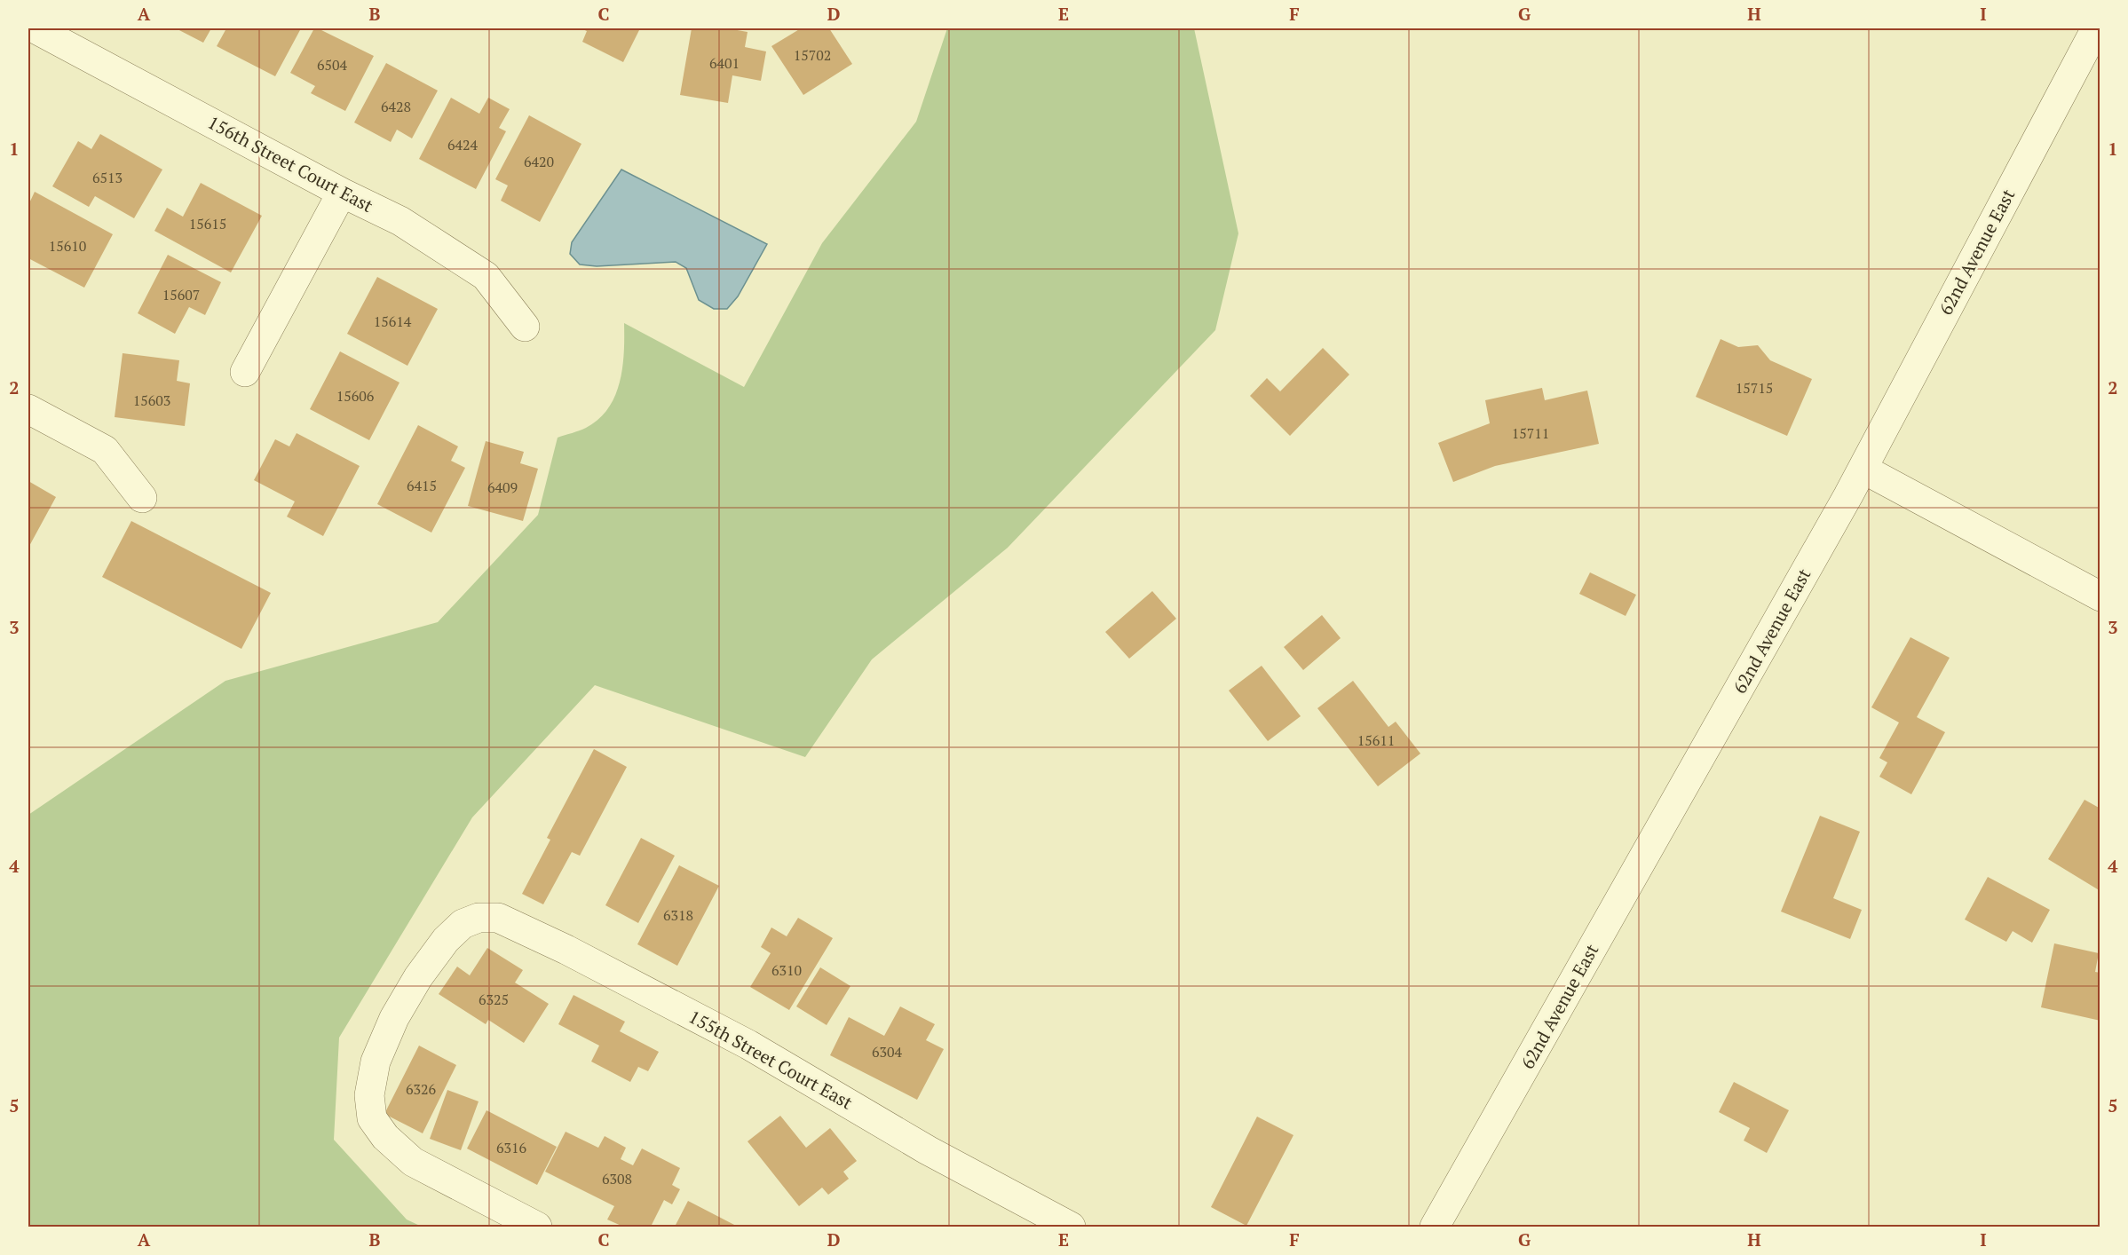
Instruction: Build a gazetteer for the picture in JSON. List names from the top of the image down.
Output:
{
  "streets": {
    "street": ["156th Street Court East", "62nd Avenue East", "155th Street Court East"]
  },
  "house_numbers": [
    "15702",
    "6401",
    "6504",
    "6428",
    "6424",
    "6420",
    "6513",
    "15615",
    "15610",
    "15607",
    "15614",
    "15715",
    "15606",
    "15603",
    "15711",
    "6415",
    "6409",
    "15611",
    "6318",
    "6310",
    "6325",
    "6304",
    "6326",
    "6316",
    "6308"
  ],
  "grid": {
    "columns": [
      "A",
      "B",
      "C",
      "D",
      "E",
      "F",
      "G",
      "H",
      "I"
    ],
    "rows": [
      "1",
      "2",
      "3",
      "4",
      "5"
    ]
  }
}
